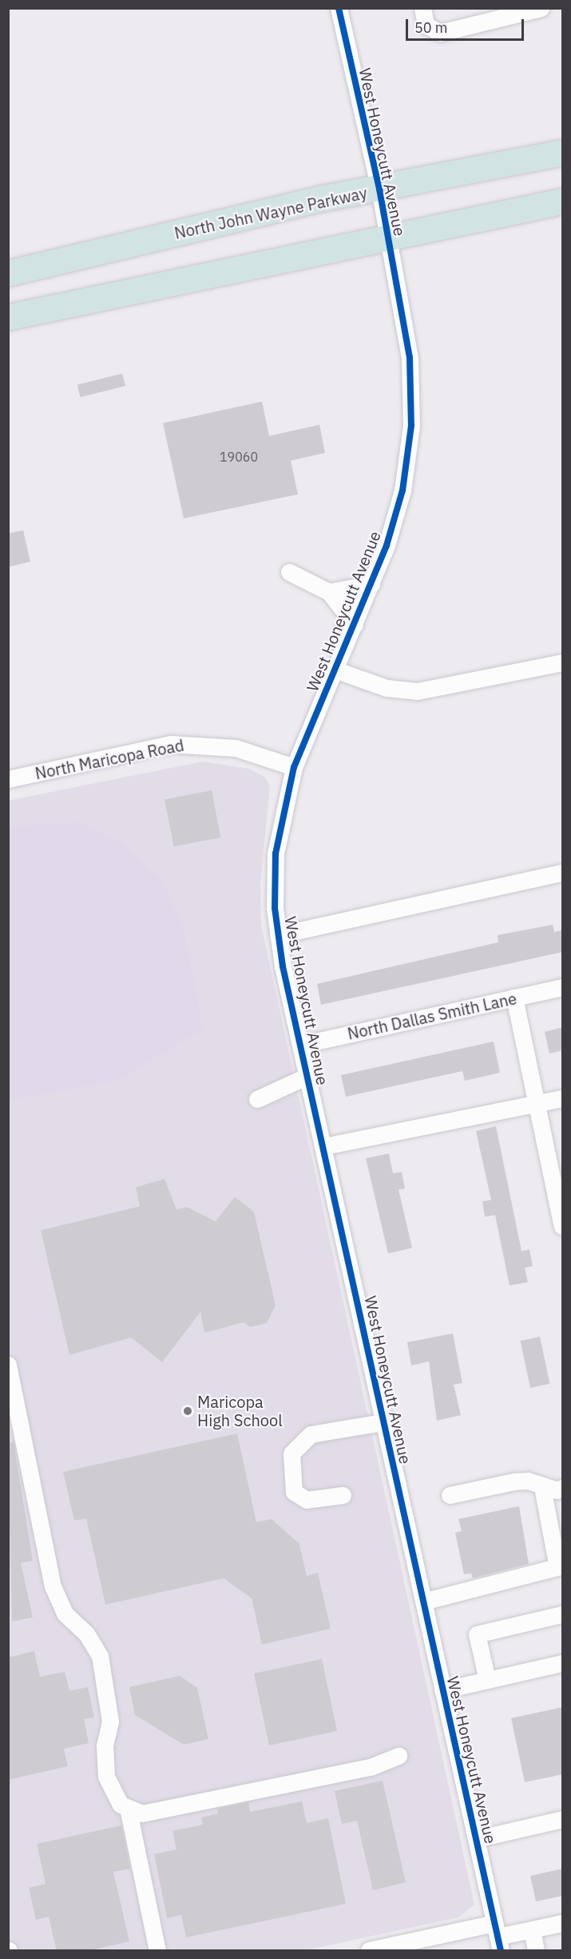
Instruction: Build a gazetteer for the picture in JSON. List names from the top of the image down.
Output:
{
  "streets": {
    "highway": ["North John Wayne Parkway"],
    "street": ["West Honeycutt Avenue", "North Maricopa Road", "North Dallas Smith Lane"]
  },
  "crossings": [
    ["West Honeycutt Avenue", "North John Wayne Parkway"],
    ["West Honeycutt Avenue", "North Maricopa Road"],
    ["West Honeycutt Avenue", "North Dallas Smith Lane"]
  ],
  "places": ["Maricopa High School"],
  "house_numbers": ["19060"],
  "scale_bar": "50 m"
}
